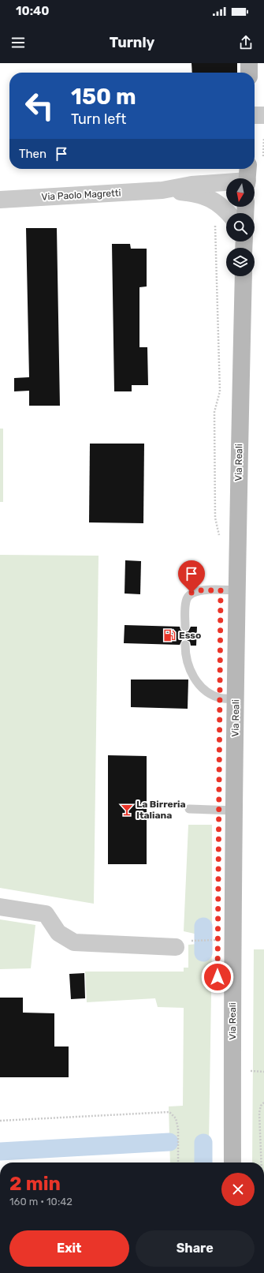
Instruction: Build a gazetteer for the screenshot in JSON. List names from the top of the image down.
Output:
{
  "streets": {
    "main road": ["Via Reali"],
    "street": ["Via Paolo Magretti"]
  },
  "places": {
    "fuel station": ["Esso"],
    "bar": ["La Birreria Italiana"]
  },
  "north": "bottom",
  "page": {
    "status": "10:40",
    "header": "Turnly",
    "turn": ["150 m", "Turn left"],
    "then": "Then",
    "heading": ["2 min", "160 m · 10:42"],
    "buttons": ["Exit", "Share"]
  }
}
